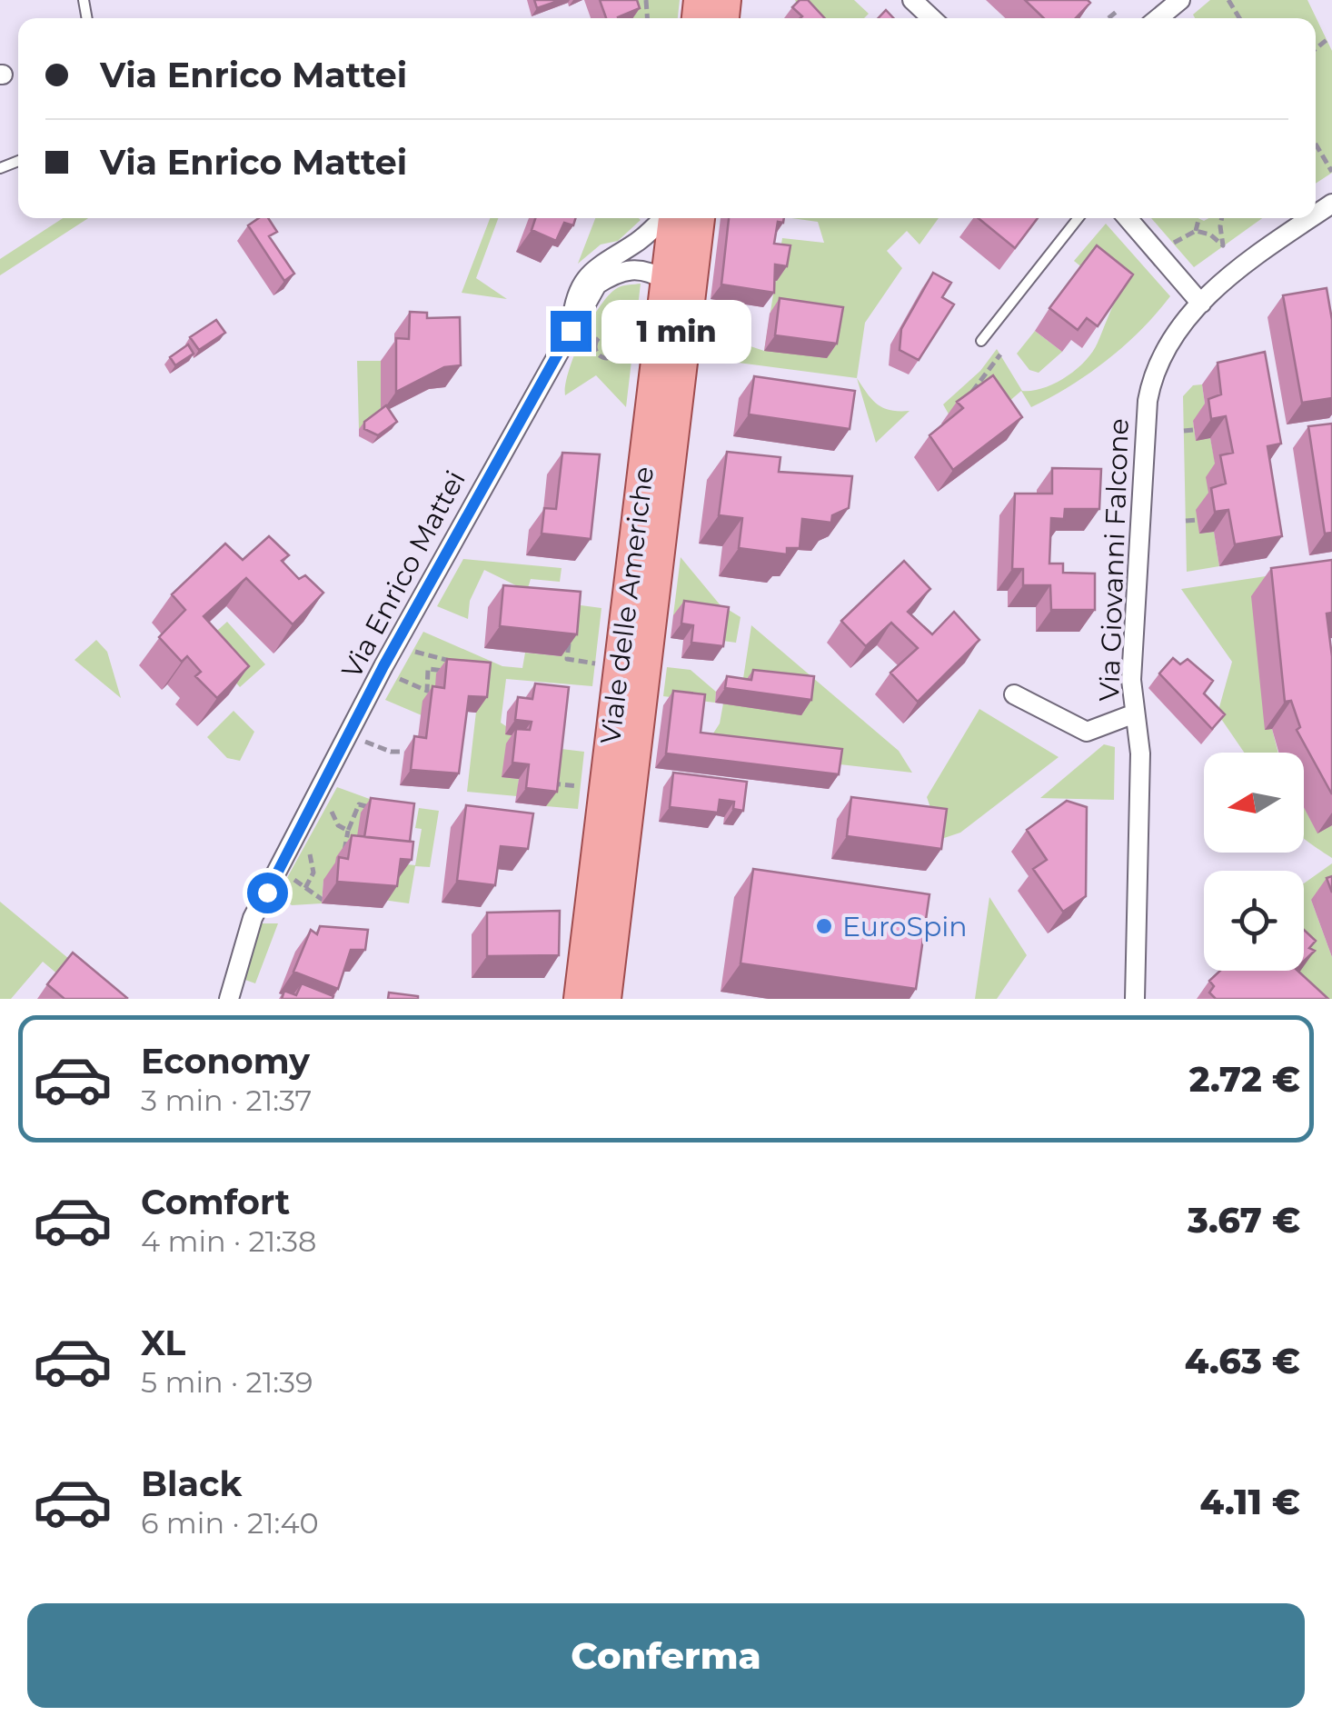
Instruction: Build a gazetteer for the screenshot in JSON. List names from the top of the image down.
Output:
{
  "streets": {
    "main road": ["Viale delle Americhe"],
    "street": ["Via Giovanni Falcone", "Via Enrico Mattei"]
  },
  "crossings": [
    ["Via Enrico Mattei", "Viale delle Americhe"]
  ],
  "places": ["EuroSpin"],
  "north": "left",
  "page": {
    "banner": ["Via Enrico Mattei", "Via Enrico Mattei"],
    "bubble": "1 min",
    "list": [
      {
        "name": "Economy",
        "note": "3 min · 21:37",
        "value": "2.72 €"
      },
      {
        "name": "Comfort",
        "note": "4 min · 21:38",
        "value": "3.67 €"
      },
      {
        "name": "XL",
        "note": "5 min · 21:39",
        "value": "4.63 €"
      },
      {
        "name": "Black",
        "note": "6 min · 21:40",
        "value": "4.11 €"
      }
    ],
    "buttons": "Conferma"
  }
}
